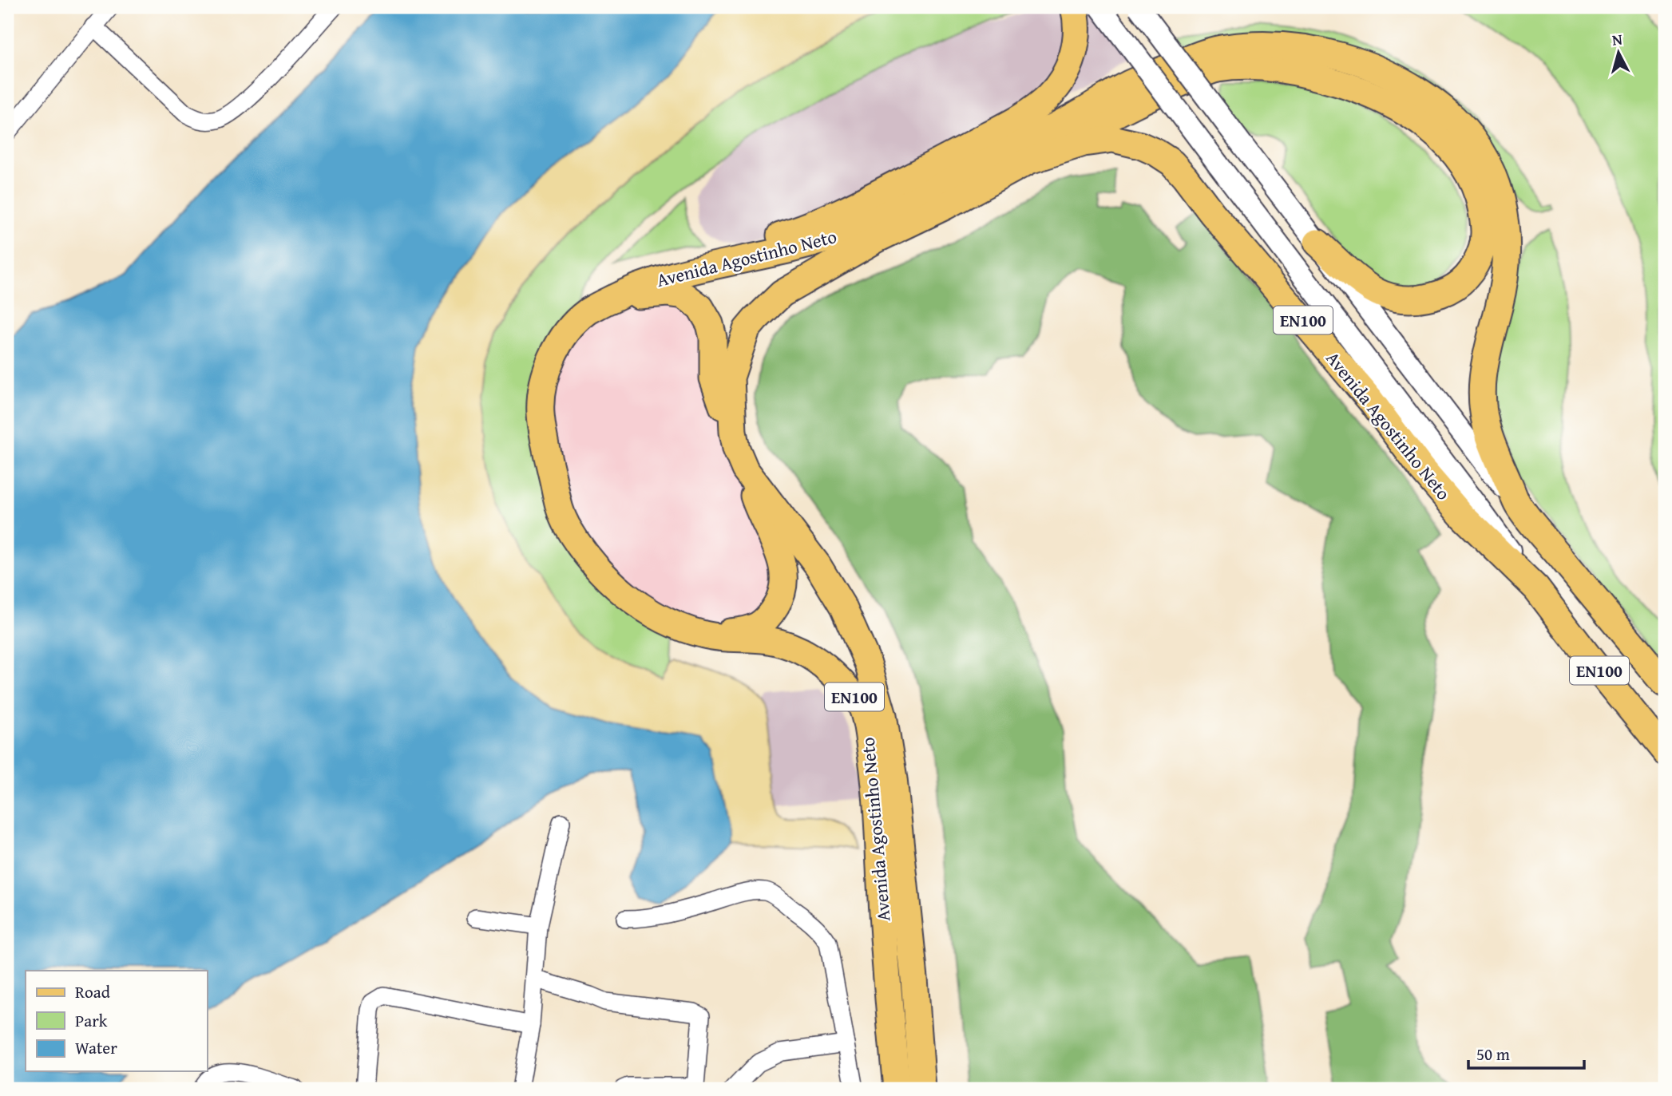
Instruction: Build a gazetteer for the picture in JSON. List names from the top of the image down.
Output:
{
  "streets": {
    "main road": ["Avenida Agostinho Neto", "EN100"]
  },
  "crossings": [
    ["Avenida Agostinho Neto", "EN100"]
  ],
  "legend": ["Road", "Park", "Water"],
  "scale_bar": "50 m",
  "north": "top"
}
